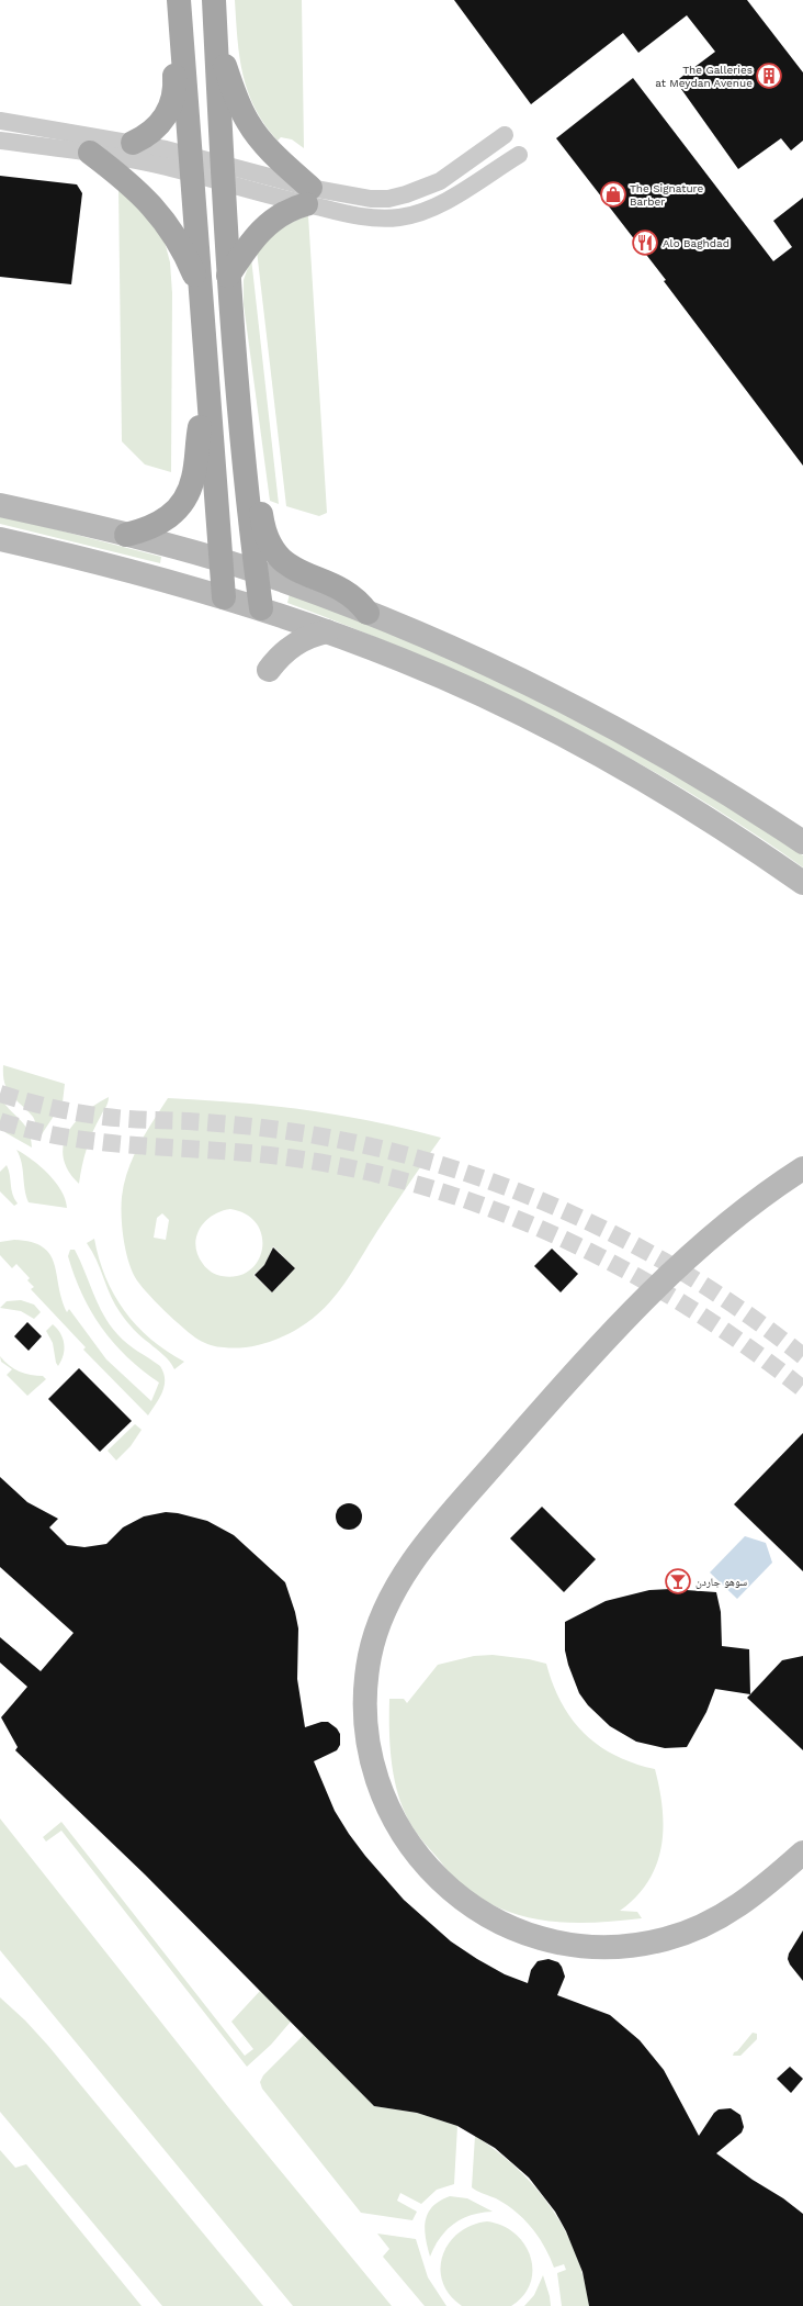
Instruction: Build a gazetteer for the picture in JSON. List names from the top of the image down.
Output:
{
  "places": {
    "building": ["The Galleries at Meydan Avenue"],
    "shop": ["The Signature Barber"],
    "restaurant": ["Alo Baghdad"],
    "bar": ["سوهو جاردن"]
  }
}
